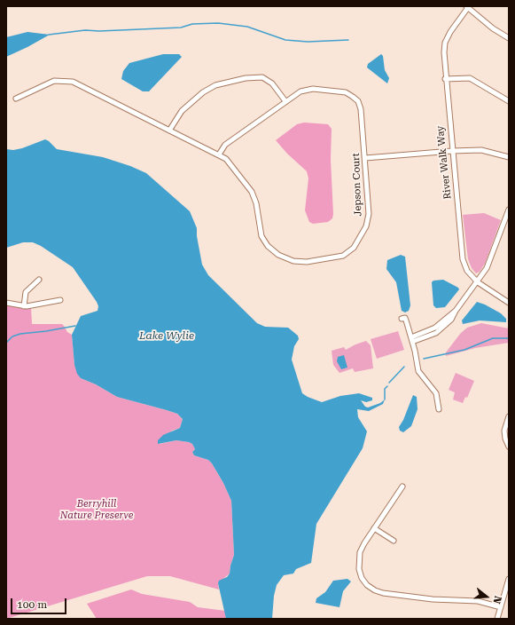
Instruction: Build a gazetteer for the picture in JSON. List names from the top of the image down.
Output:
{
  "streets": {
    "street": ["River Walk Way", "Jepson Court"]
  },
  "water": ["Lake Wylie"],
  "parks": ["Berryhill Nature Preserve"],
  "scale_bar": "100 m",
  "north": "right"
}
